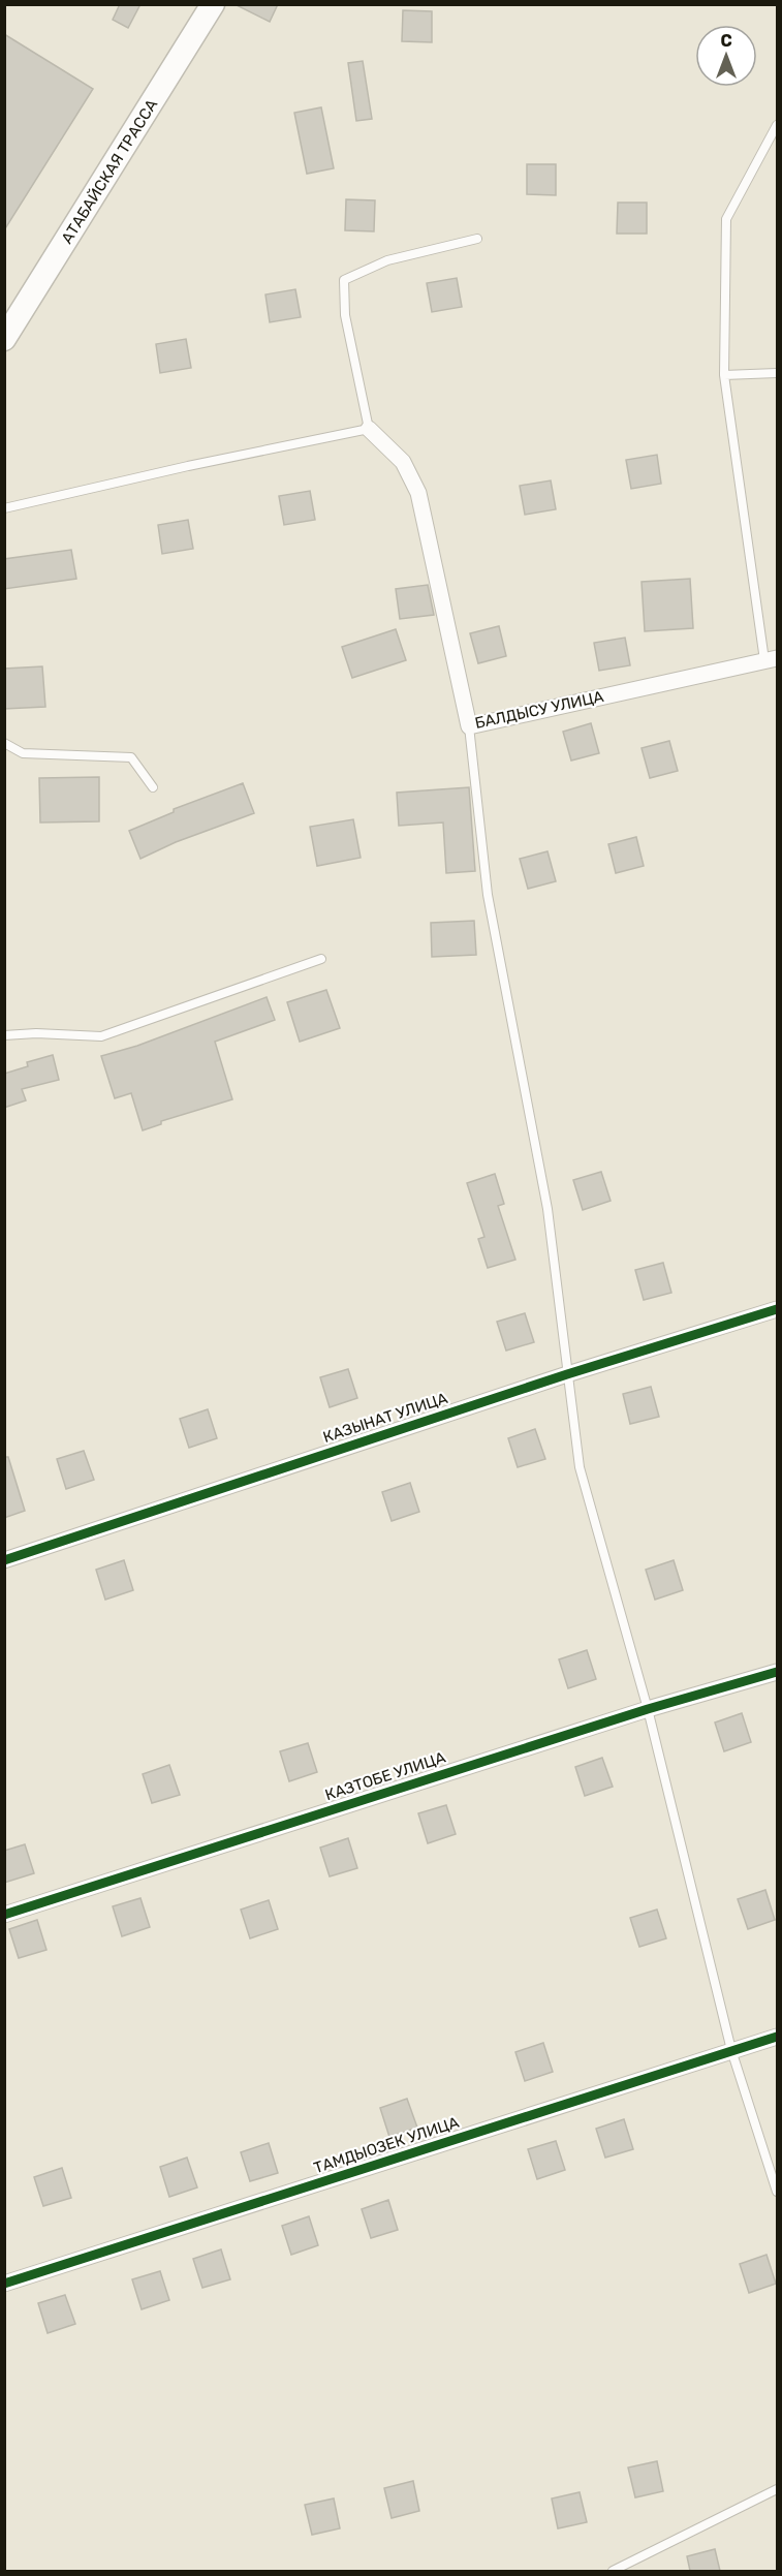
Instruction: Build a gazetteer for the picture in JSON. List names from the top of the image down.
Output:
{
  "streets": {
    "main road": ["АТАБАЙСКАЯ ТРАССА"],
    "street": [
      "БАЛДЫСУ УЛИЦА",
      "КАЗЫНАТ УЛИЦА",
      "КАЗТОБЕ УЛИЦА",
      "ТАМДЫОЗЕК УЛИЦА"
    ]
  },
  "north": "top"
}
